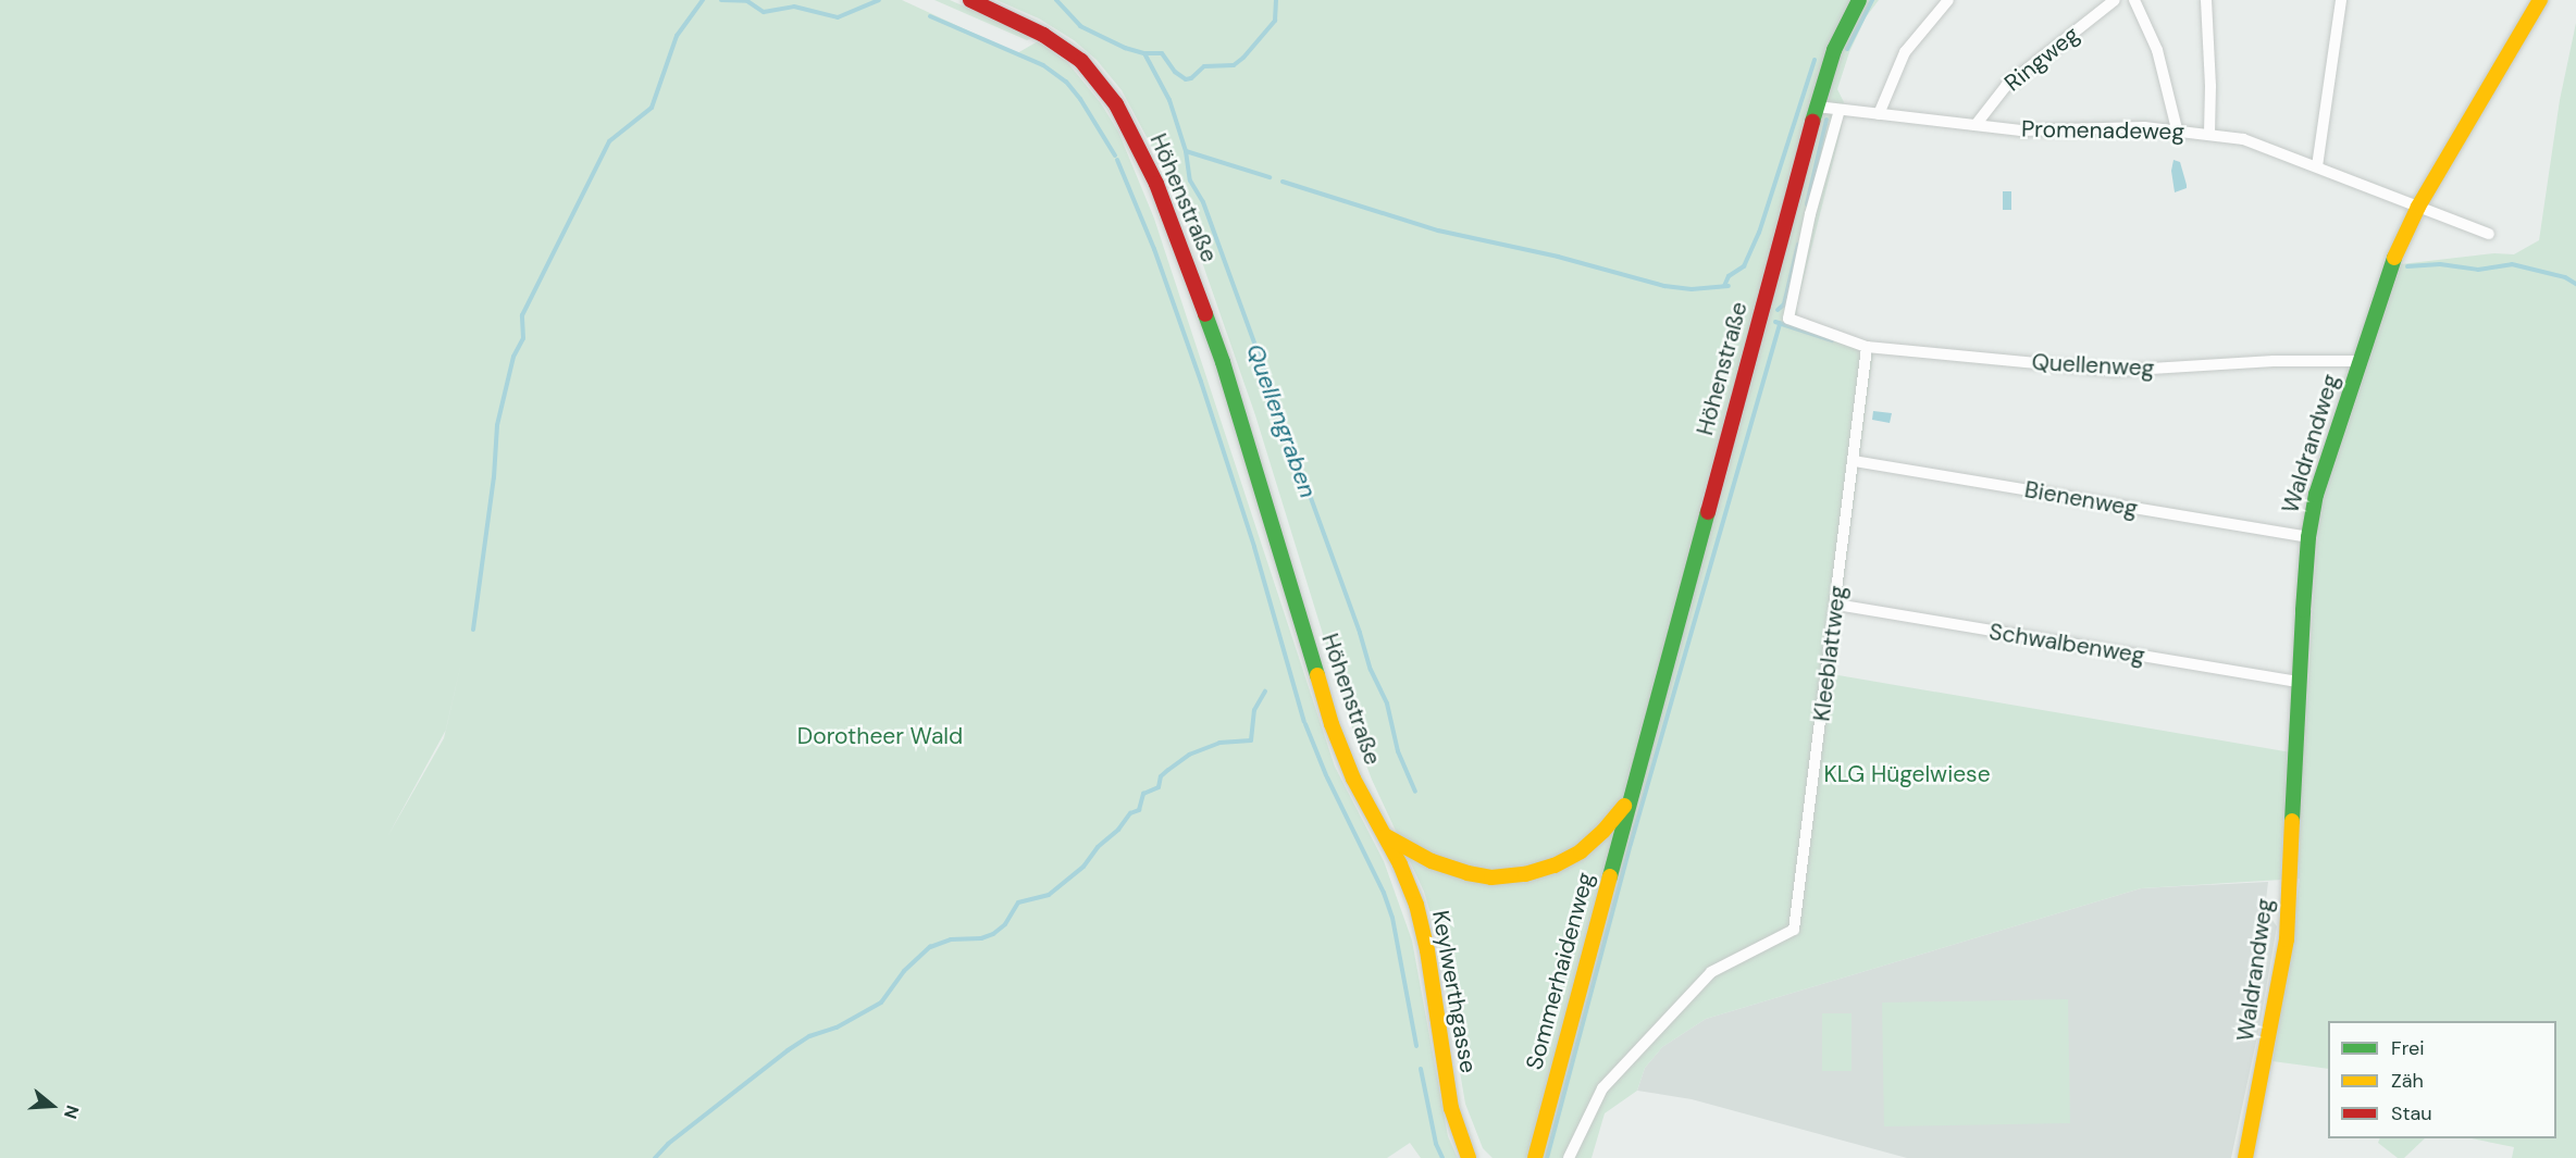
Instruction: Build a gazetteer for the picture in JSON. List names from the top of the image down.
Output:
{
  "streets": {
    "street": [
      "Ringweg",
      "Promenadeweg",
      "Höhenstraße",
      "Quellenweg",
      "Waldrandweg",
      "Bienenweg",
      "Schwalbenweg",
      "Kleeblattweg",
      "Sommerhaidenweg",
      "Keylwerthgasse"
    ]
  },
  "crossings": [
    ["Ringweg", "Promenadeweg"],
    ["Promenadeweg", "Höhenstraße"],
    ["Promenadeweg", "Waldrandweg"],
    ["Höhenstraße", "Sommerhaidenweg"],
    ["Höhenstraße", "Keylwerthgasse"],
    ["Quellenweg", "Waldrandweg"],
    ["Quellenweg", "Kleeblattweg"],
    ["Waldrandweg", "Bienenweg"],
    ["Waldrandweg", "Schwalbenweg"],
    ["Bienenweg", "Kleeblattweg"],
    ["Schwalbenweg", "Kleeblattweg"]
  ],
  "water": ["Quellengraben"],
  "parks": ["Dorotheer Wald", "KLG Hügelwiese"],
  "legend": ["Frei", "Zäh", "Stau"],
  "north": "right"
}
